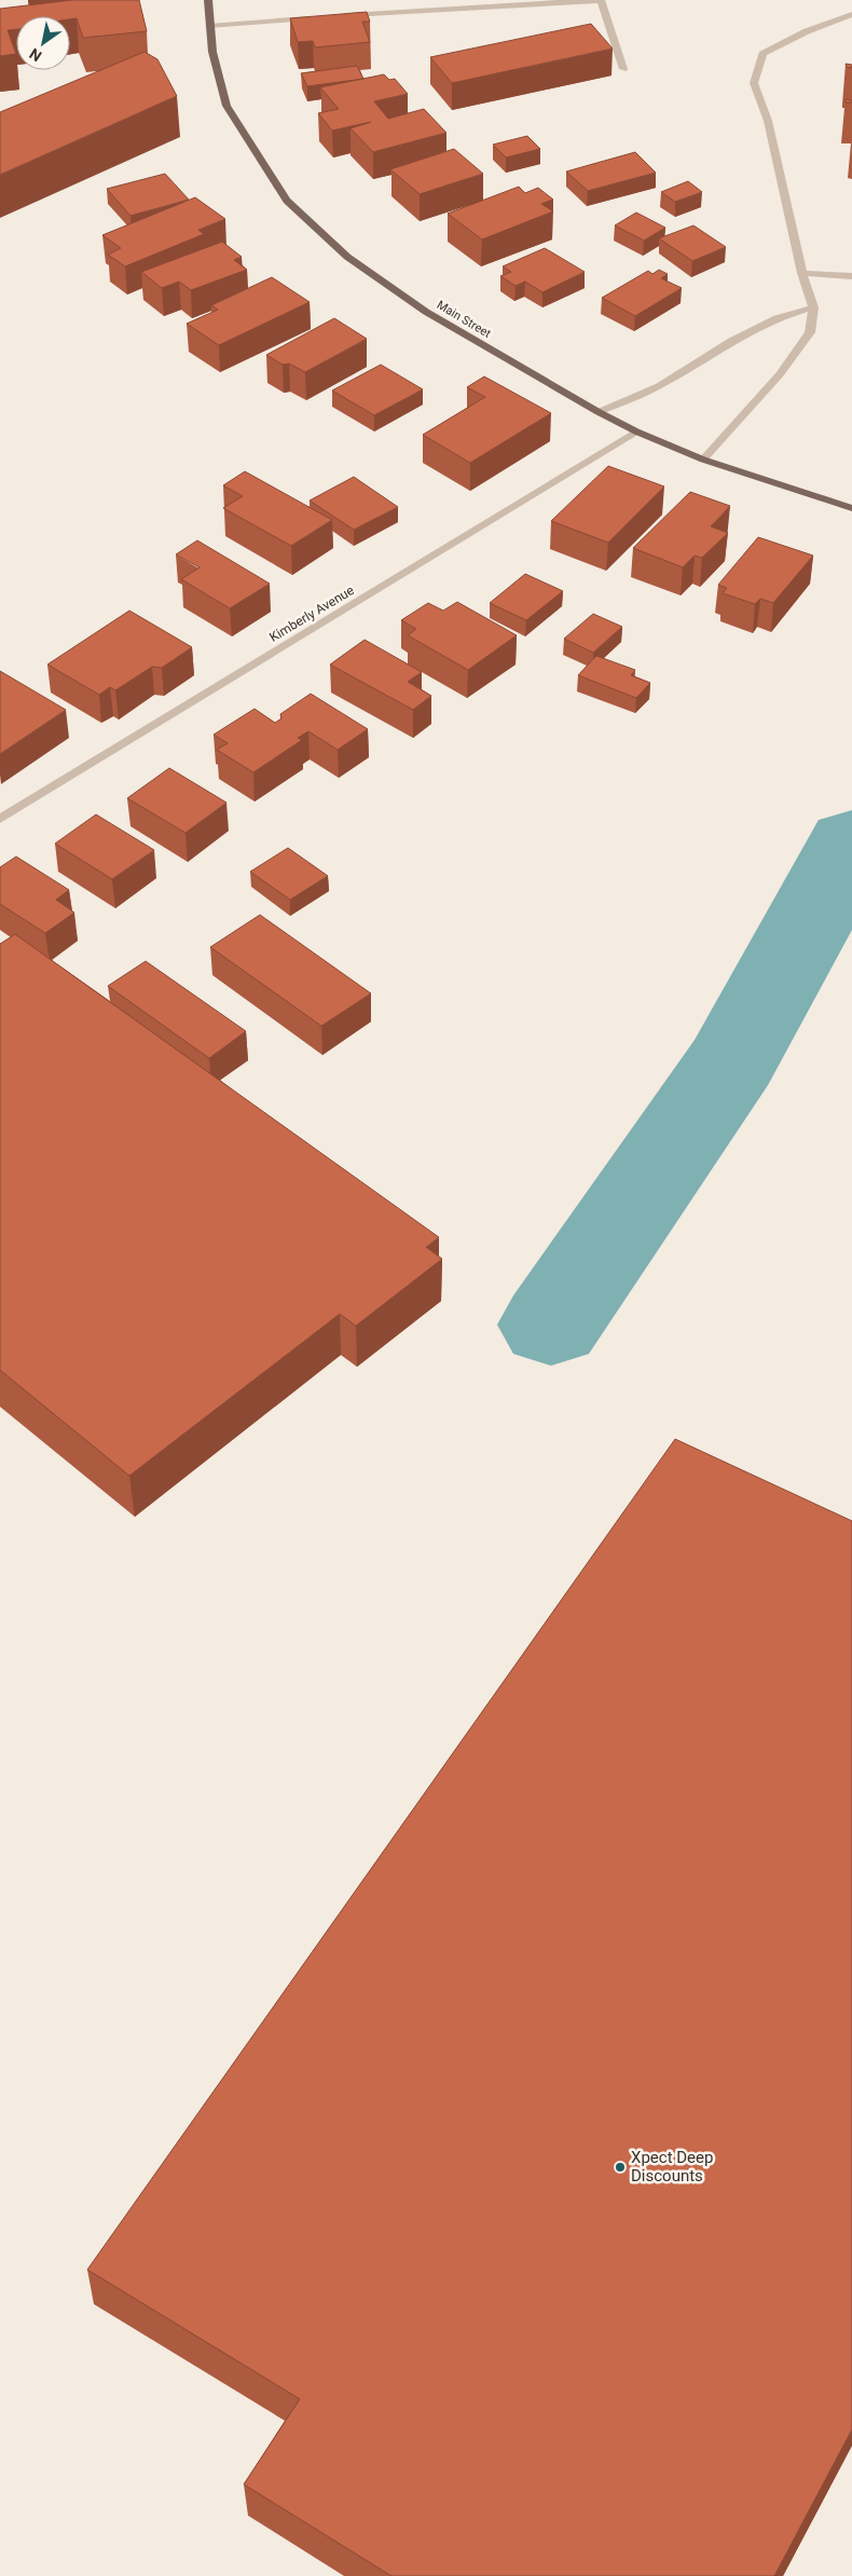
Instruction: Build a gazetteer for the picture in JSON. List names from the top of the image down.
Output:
{
  "streets": {
    "main road": ["Main Street"],
    "street": ["Kimberly Avenue"]
  },
  "crossings": [
    ["Main Street", "Kimberly Avenue"]
  ],
  "places": ["Xpect Deep Discounts"],
  "north": "bottom left"
}
